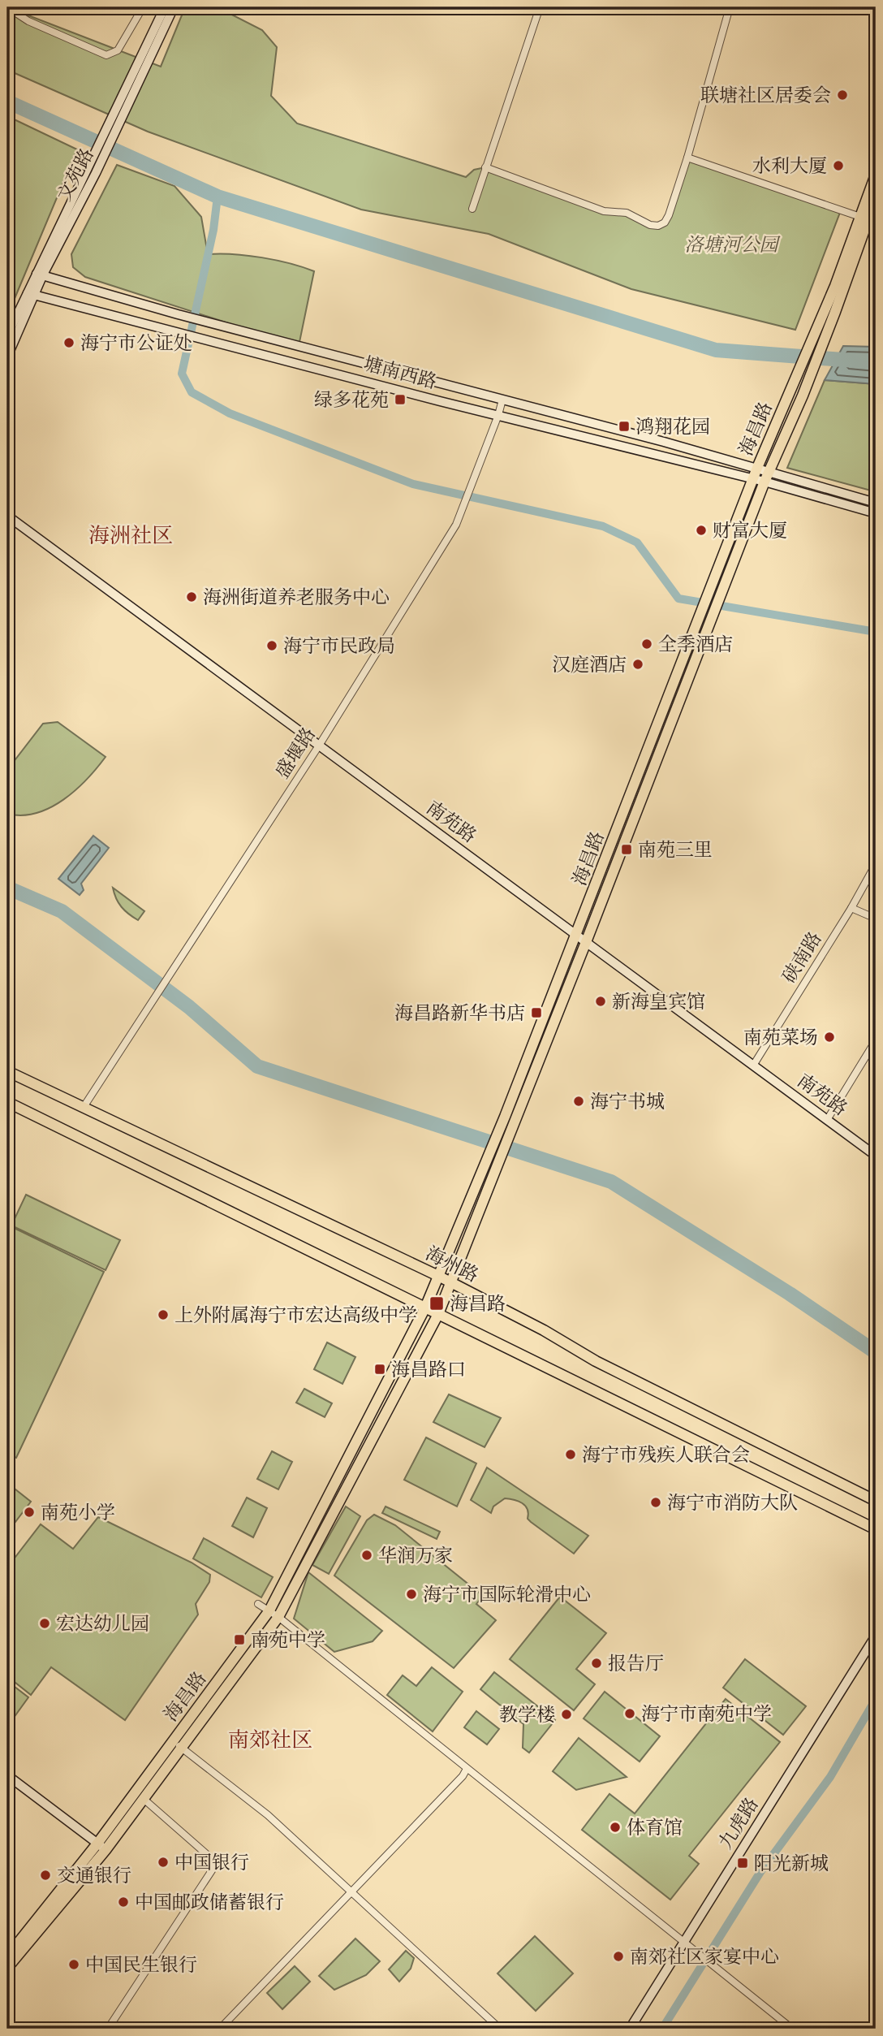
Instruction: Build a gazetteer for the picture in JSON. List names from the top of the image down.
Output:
{
  "streets": {
    "main road": [
      "文苑路",
      "塘南西路",
      "海昌路",
      "南苑路",
      "海州路",
      "九虎路"
    ],
    "street": ["盛堰路", "硖南路"]
  },
  "crossings": [
    ["文苑路", "塘南西路"],
    ["塘南西路", "海昌路"],
    ["塘南西路", "盛堰路"],
    ["海昌路", "南苑路"],
    ["海昌路", "海州路"],
    ["盛堰路", "南苑路"],
    ["盛堰路", "海州路"],
    ["南苑路", "硖南路"]
  ],
  "districts": ["海洲社区", "南郊社区"],
  "parks": ["洛塘河公园"],
  "places": {
    "other": [
      "联塘社区居委会",
      "水利大厦",
      "海宁市公证处",
      "财富大厦",
      "海洲街道养老服务中心",
      "全季酒店",
      "海宁市民政局",
      "汉庭酒店",
      "新海皇宾馆",
      "南苑菜场",
      "海宁书城",
      "上外附属海宁市宏达高级中学",
      "海宁市残疾人联合会",
      "海宁市消防大队",
      "南苑小学",
      "华润万家",
      "海宁市国际轮滑中心",
      "宏达幼儿园",
      "报告厅",
      "海宁市南苑中学",
      "教学楼",
      "体育馆",
      "中国银行",
      "交通银行",
      "中国邮政储蓄银行",
      "南郊社区家宴中心",
      "中国民生银行"
    ],
    "transit": [
      "绿多花苑",
      "鸿翔花园",
      "南苑三里",
      "海昌路新华书店",
      "海昌路",
      "海昌路口",
      "南苑中学",
      "阳光新城"
    ]
  }
}
